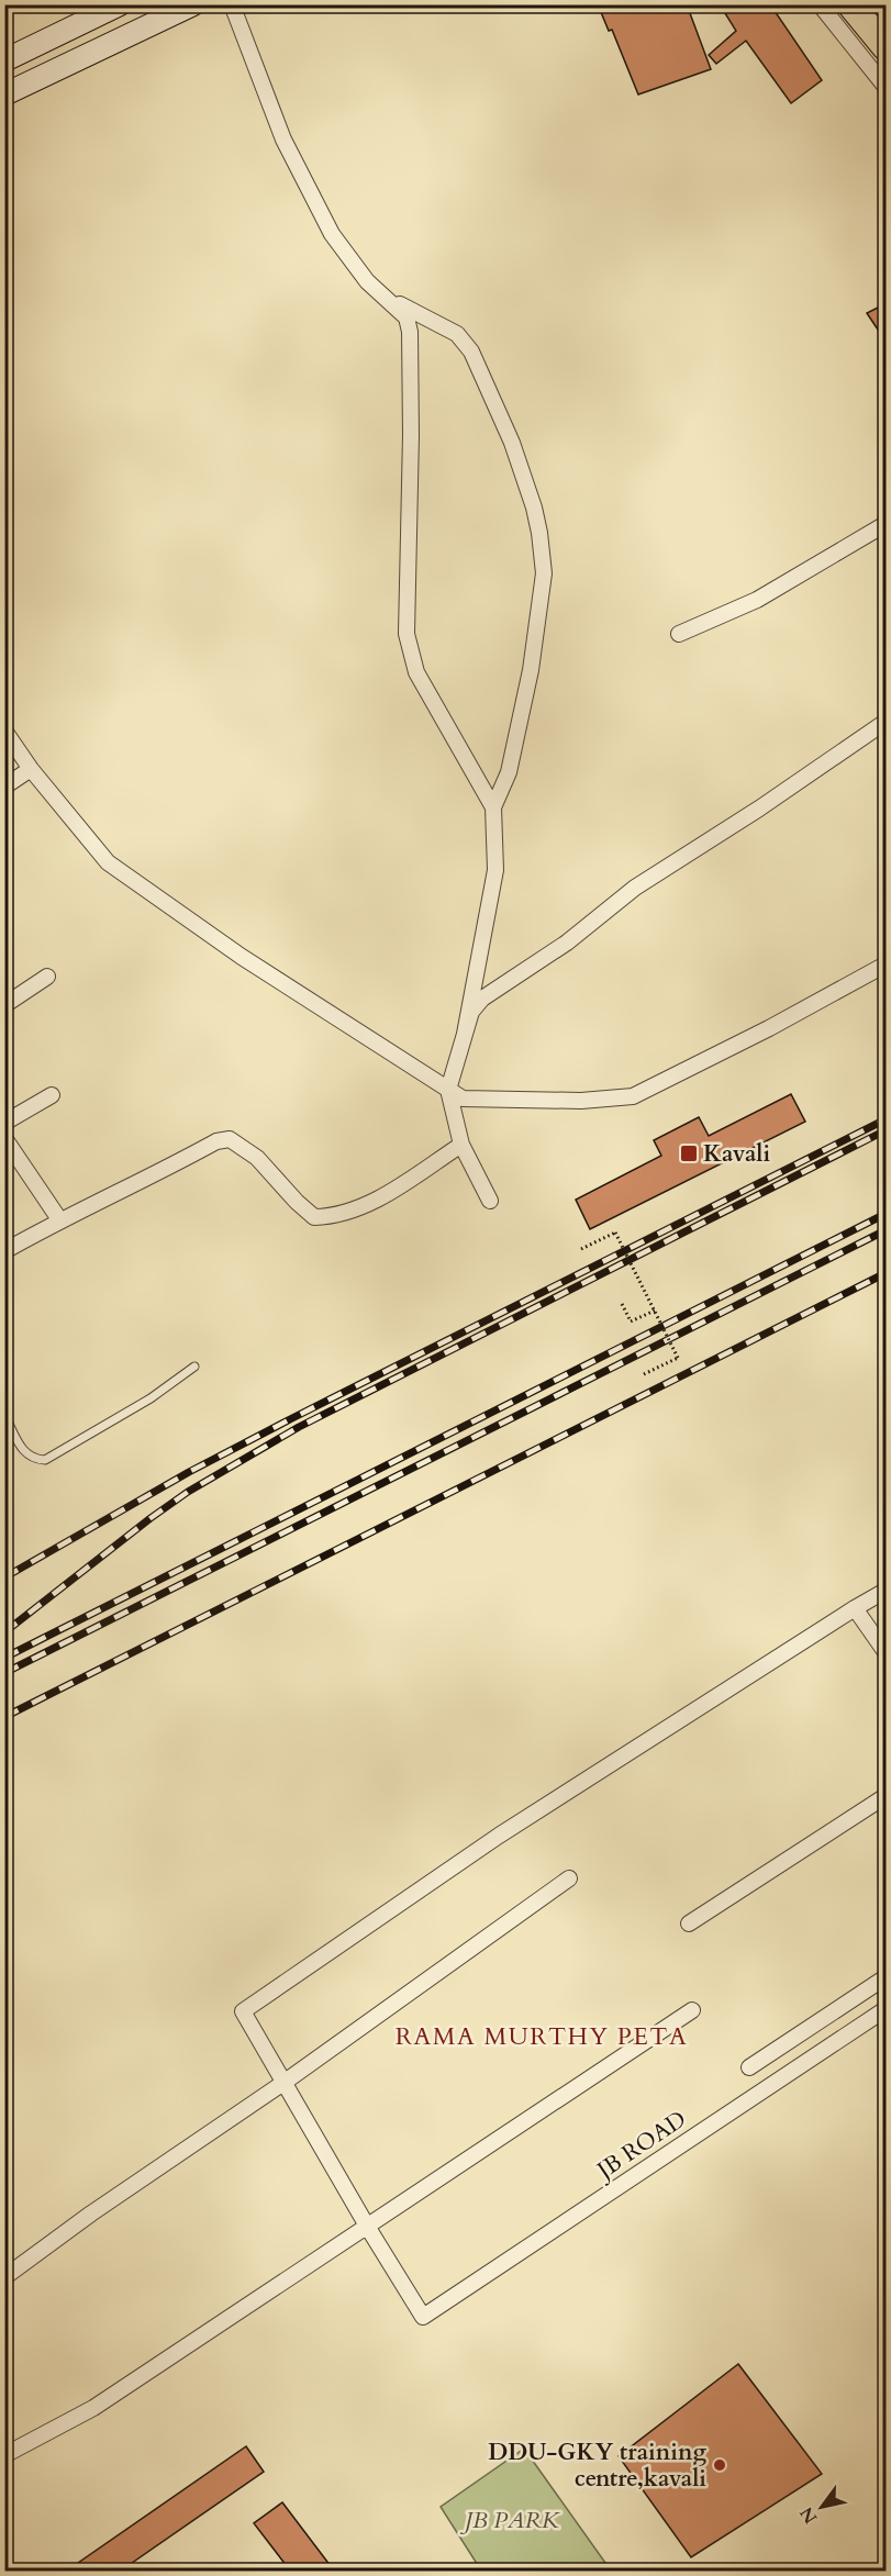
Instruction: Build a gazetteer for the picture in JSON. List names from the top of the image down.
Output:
{
  "streets": {
    "street": ["JB ROAD"]
  },
  "districts": ["RAMA MURTHY PETA"],
  "parks": ["JB PARK"],
  "places": {
    "transit": ["Kavali"],
    "other": ["DDU-GKY training centre,kavali"]
  },
  "north": "bottom left"
}
